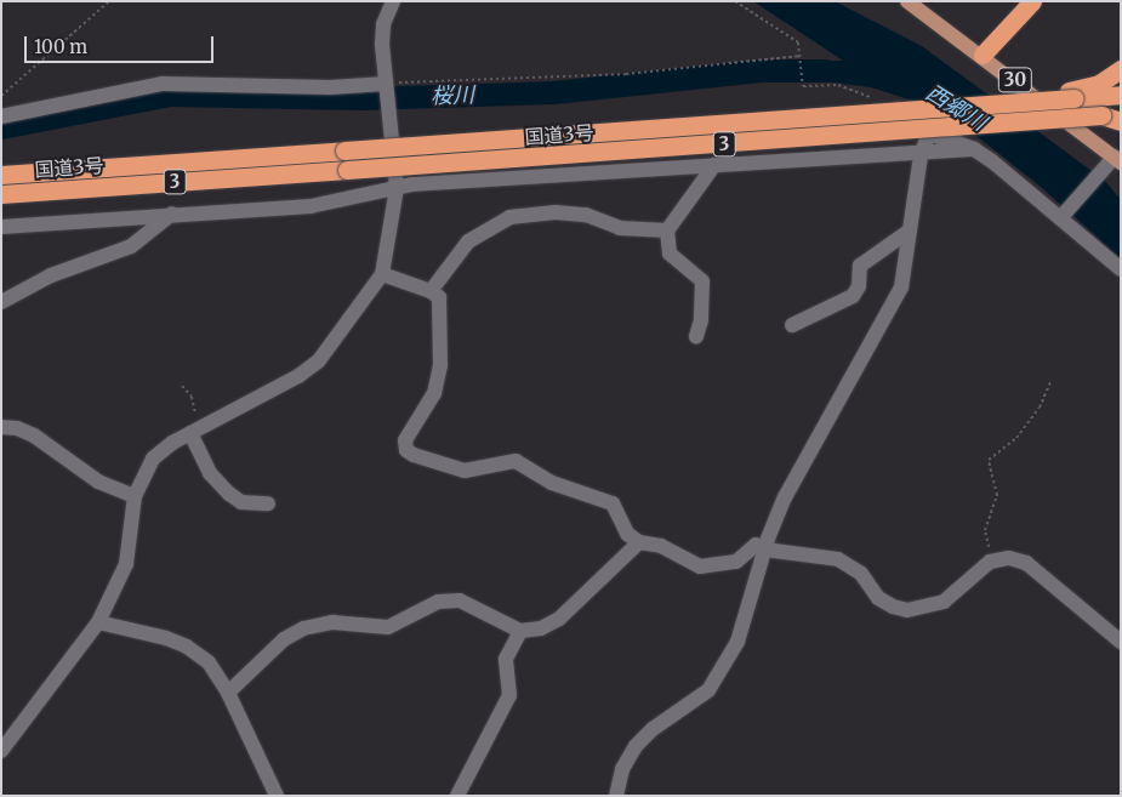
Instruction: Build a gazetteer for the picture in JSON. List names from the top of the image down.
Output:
{
  "streets": {
    "highway": ["国道3号", "3"],
    "main road": ["30"]
  },
  "water": ["桜川", "西郷川"],
  "scale_bar": "100 m"
}
